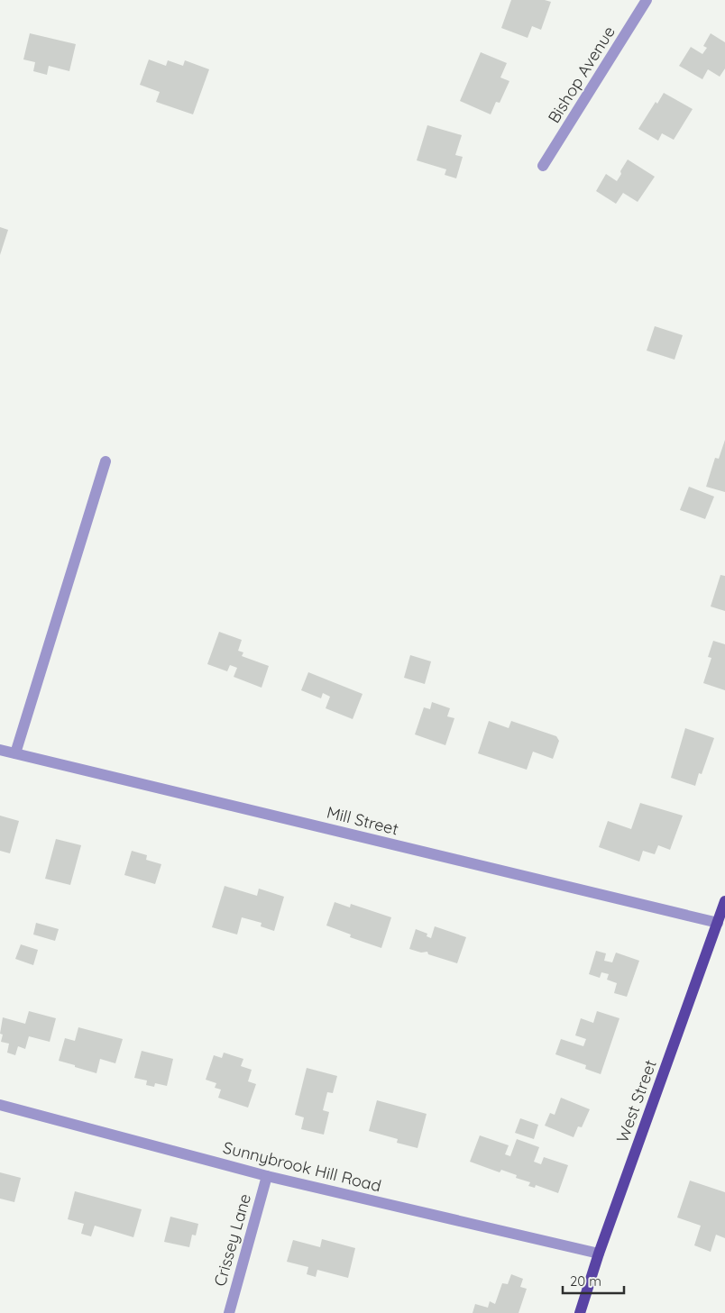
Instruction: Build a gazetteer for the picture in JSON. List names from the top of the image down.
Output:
{
  "streets": {
    "main road": ["West Street"],
    "street": [
      "Bishop Avenue",
      "Mill Street",
      "Sunnybrook Hill Road",
      "Crissey Lane"
    ]
  },
  "crossings": [
    ["Mill Street", "West Street"],
    ["West Street", "Sunnybrook Hill Road"],
    ["Sunnybrook Hill Road", "Crissey Lane"]
  ],
  "scale_bar": "20 m"
}
